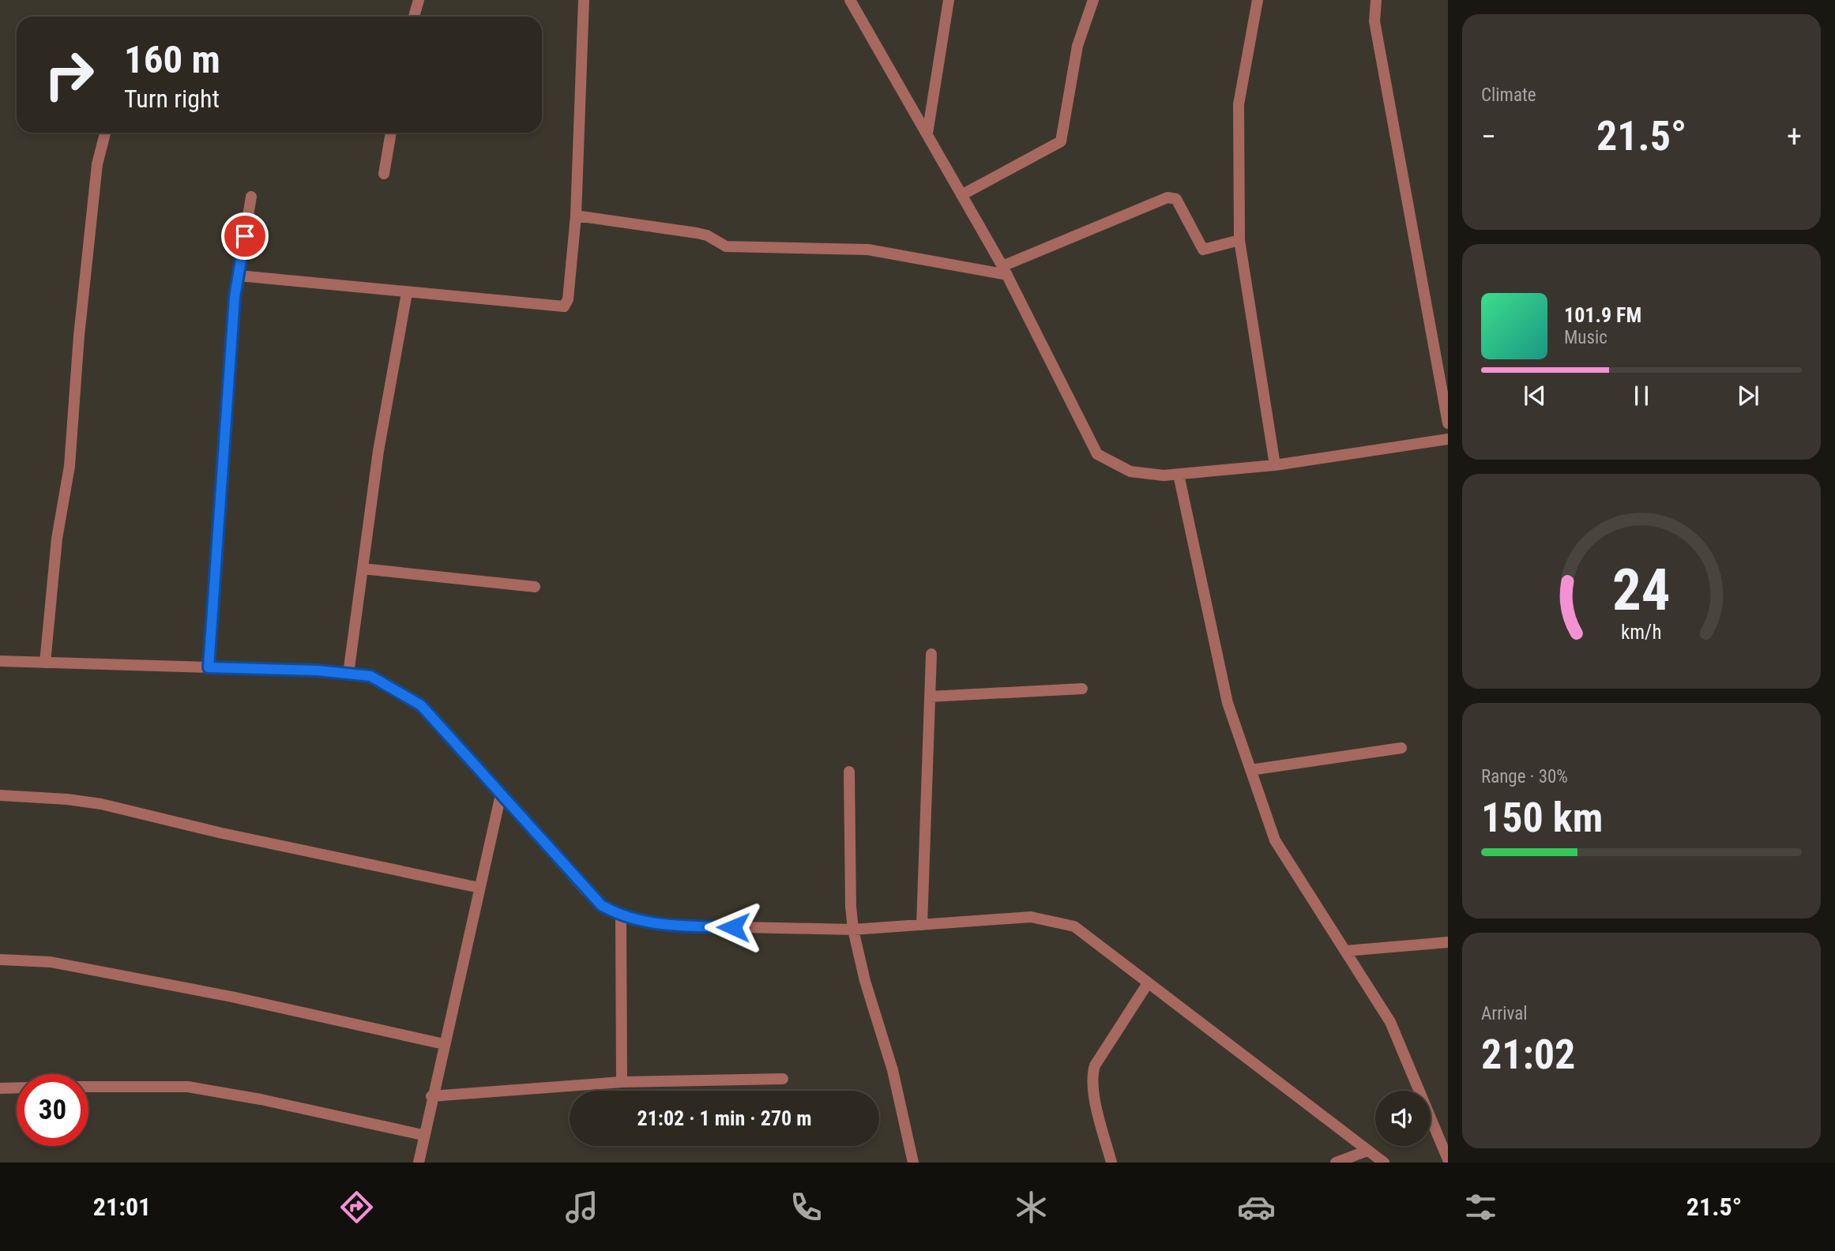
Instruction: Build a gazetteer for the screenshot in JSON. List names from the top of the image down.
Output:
{
  "page": {
    "tile": [
      "Climate",
      ["Range · 30%", "150 km"],
      ["Arrival", "21:02"]
    ],
    "turn": ["160 m", "Turn right"],
    "heat": ["−", "21.5°", "+"],
    "song": ["101.9 FM", "Music"],
    "limit": "30",
    "trip": "21:02 · 1 min · 270 m",
    "tabs": ["21:01", "21.5°"],
    "gauge": ["24", "km/h"]
  }
}
